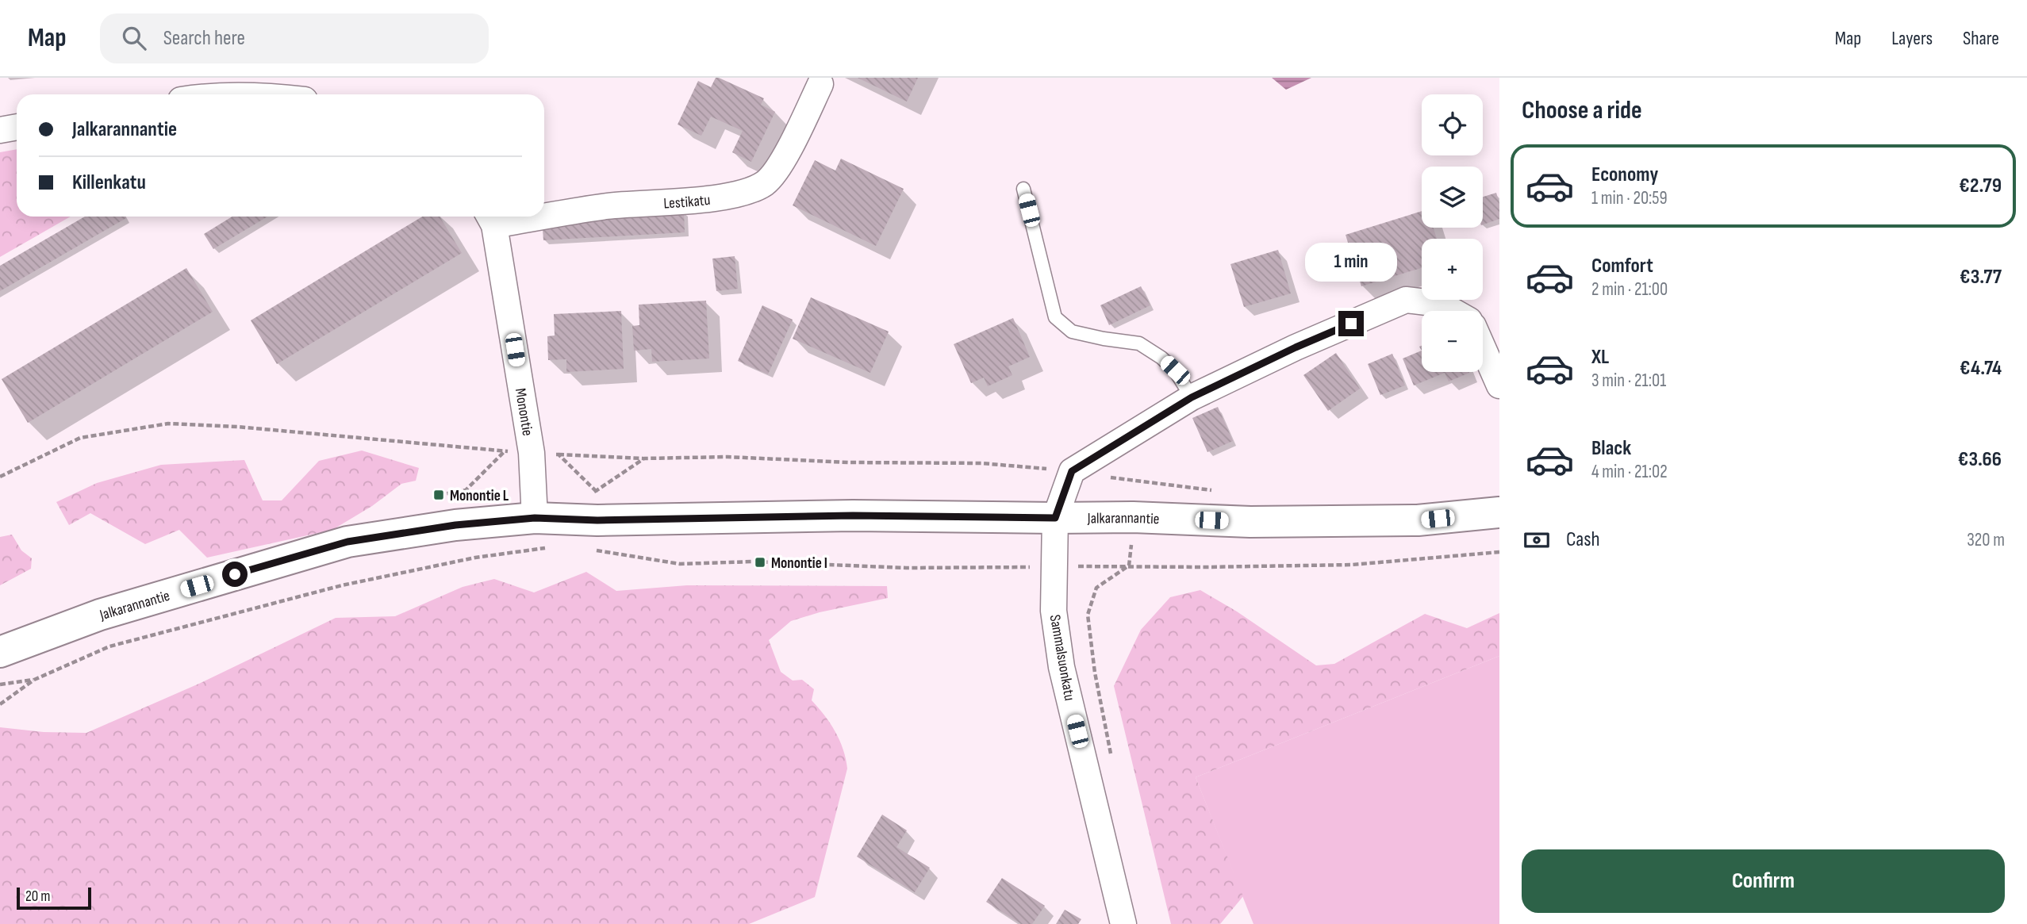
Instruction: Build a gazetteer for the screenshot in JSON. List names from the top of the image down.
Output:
{
  "streets": {
    "main road": ["Jalkarannantie"],
    "street": ["Lestikatu", "Monontie", "Sammalsuonkatu"]
  },
  "crossings": [
    ["Lestikatu", "Monontie"],
    ["Monontie", "Jalkarannantie"],
    ["Jalkarannantie", "Sammalsuonkatu"]
  ],
  "places": {
    "transit": ["Monontie L", "Monontie I"]
  },
  "scale_bar": "20 m",
  "page": {
    "header": "Map",
    "search": "Search here",
    "nav": ["Map", "Layers", "Share"],
    "heading": "Choose a ride",
    "map_buttons": ["+", "−"],
    "banner": ["Jalkarannantie", "Killenkatu"],
    "list": [
      {
        "name": "Economy",
        "note": "1 min · 20:59",
        "value": "€2.79"
      },
      {
        "name": "Comfort",
        "note": "2 min · 21:00",
        "value": "€3.77"
      },
      {
        "name": "XL",
        "note": "3 min · 21:01",
        "value": "€4.74"
      },
      {
        "name": "Black",
        "note": "4 min · 21:02",
        "value": "€3.66"
      }
    ],
    "bubble": "1 min",
    "pay": ["Cash", "320 m"],
    "buttons": "Confirm",
    "scale": "20 m"
  }
}
